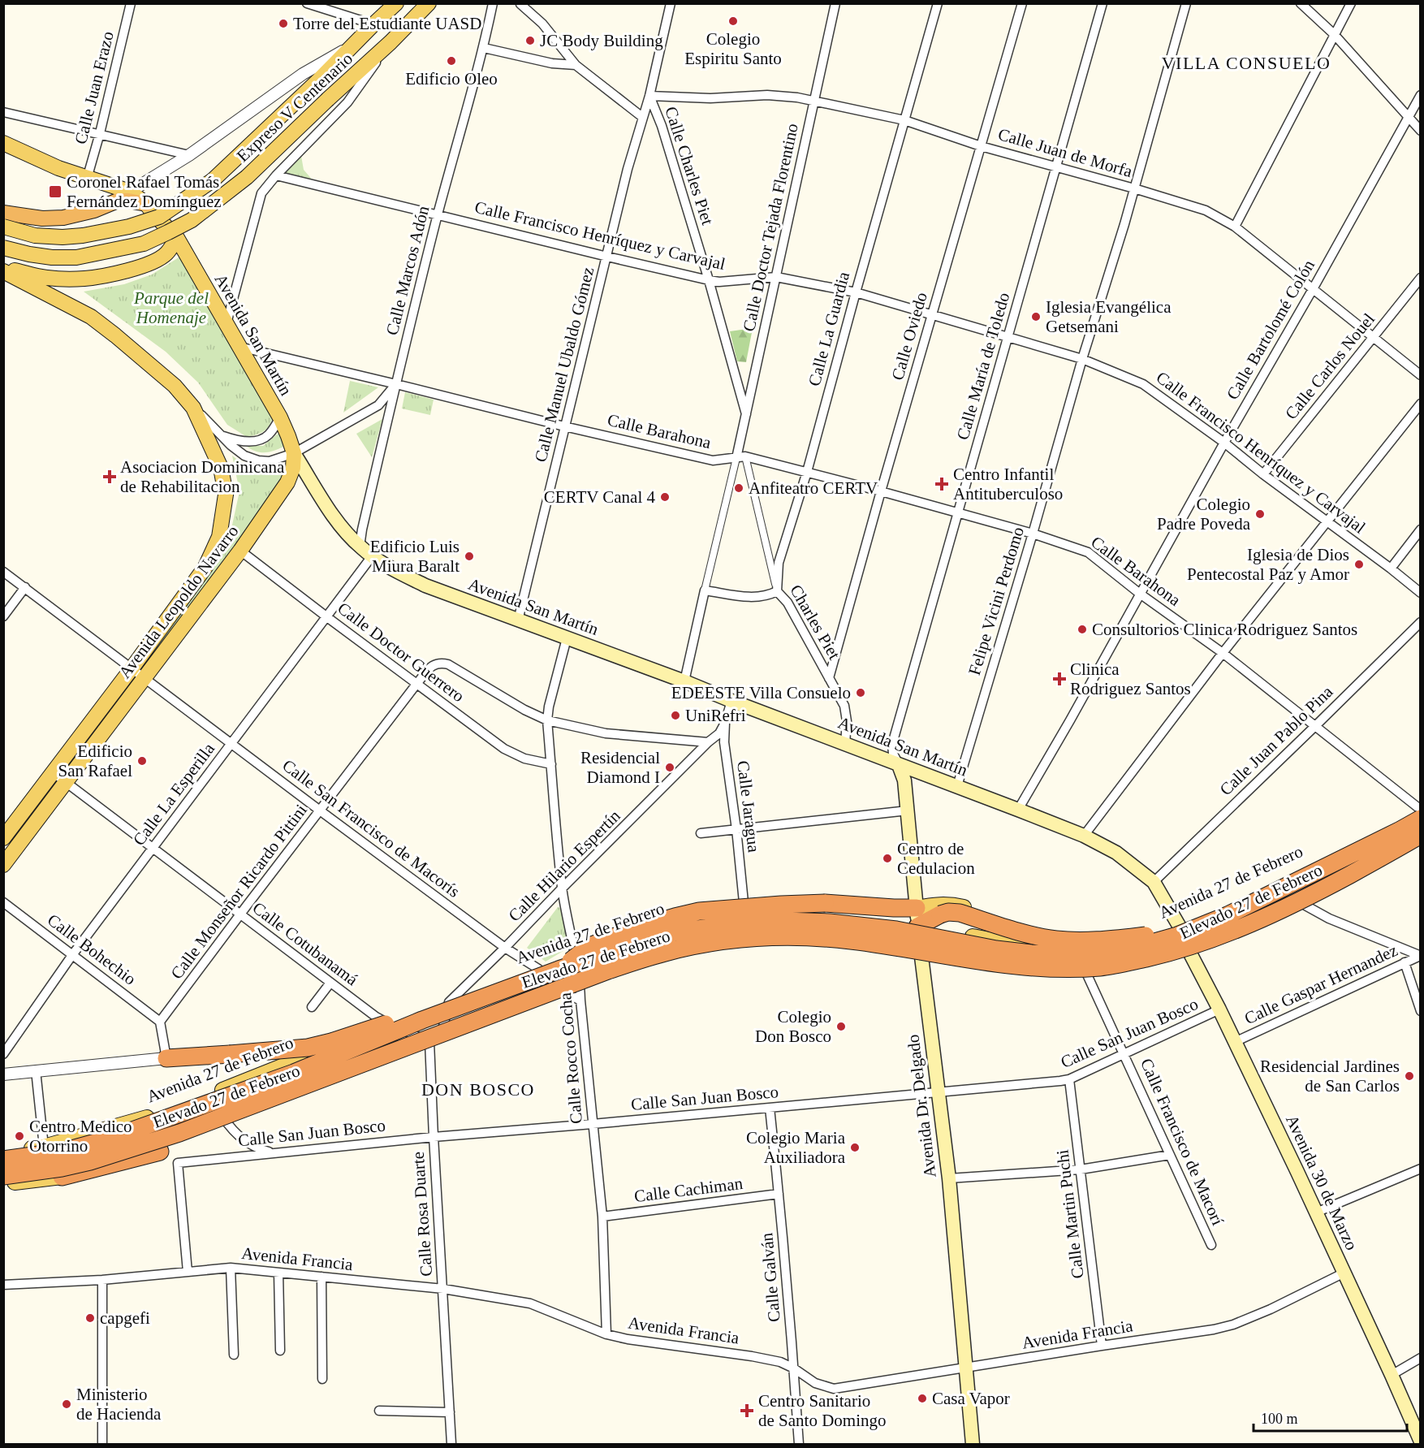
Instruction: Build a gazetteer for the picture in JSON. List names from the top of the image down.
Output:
{
  "streets": {
    "highway": ["Elevado 27 de Febrero"],
    "main road": [
      "Expreso V Centenario",
      "Avenida San Martín",
      "Avenida Leopoldo Navarro",
      "Avenida 27 de Febrero",
      "Avenida Dr. Delgado",
      "Avenida 30 de Marzo"
    ],
    "street": [
      "Calle Juan Erazo",
      "Calle Juan de Morfa",
      "Calle Charles Piet",
      "Calle Doctor Tejada Florentino",
      "Calle Francisco Henríquez y Carvajal",
      "Calle Marcos Adón",
      "Calle La Guardia",
      "Calle Bartolomé Colón",
      "Calle Oviedo",
      "Calle Manuel Ubaldo Gómez",
      "Calle María de Toledo",
      "Calle Carlos Nouel",
      "Calle Barahona",
      "Felipe Vicini Perdomo",
      "Charles Piet",
      "Calle Doctor Guerrero",
      "Calle Juan Pablo Pina",
      "Calle La Esperilla",
      "Calle Jaragua",
      "Calle San Francisco de Macorís",
      "Calle Hilario Espertín",
      "Calle Monseñor Ricardo Pittini",
      "Calle Cotubanamá",
      "Calle Bohechio",
      "Calle Gaspar Hernandez",
      "Calle San Juan Bosco",
      "Calle Rocco Cocha",
      "Calle Francisco de Macorí",
      "Calle Cachiman",
      "Calle Rosa Duarte",
      "Calle Martin Puchi",
      "Avenida Francia",
      "Calle Galván"
    ]
  },
  "crossings": [
    ["Calle Juan Erazo", "Avenida San Martín"],
    ["Expreso V Centenario", "Calle Francisco Henríquez y Carvajal"],
    ["Expreso V Centenario", "Avenida San Martín"],
    ["Calle Juan de Morfa", "Calle Charles Piet"],
    ["Calle Juan de Morfa", "Calle Doctor Tejada Florentino"],
    ["Calle Juan de Morfa", "Calle La Guardia"],
    ["Calle Juan de Morfa", "Calle Bartolomé Colón"],
    ["Calle Juan de Morfa", "Calle Oviedo"],
    ["Calle Juan de Morfa", "Calle Manuel Ubaldo Gómez"],
    ["Calle Juan de Morfa", "Calle María de Toledo"],
    ["Calle Juan de Morfa", "Calle Carlos Nouel"],
    ["Calle Juan de Morfa", "Felipe Vicini Perdomo"],
    ["Calle Charles Piet", "Calle Doctor Tejada Florentino"],
    ["Calle Charles Piet", "Calle Francisco Henríquez y Carvajal"],
    ["Calle Charles Piet", "Calle Manuel Ubaldo Gómez"],
    ["Calle Doctor Tejada Florentino", "Calle Francisco Henríquez y Carvajal"],
    ["Calle Doctor Tejada Florentino", "Calle Barahona"],
    ["Calle Doctor Tejada Florentino", "Charles Piet"],
    ["Calle Francisco Henríquez y Carvajal", "Calle Marcos Adón"],
    ["Calle Francisco Henríquez y Carvajal", "Calle La Guardia"],
    ["Calle Francisco Henríquez y Carvajal", "Calle Bartolomé Colón"],
    ["Calle Francisco Henríquez y Carvajal", "Calle Oviedo"],
    ["Calle Francisco Henríquez y Carvajal", "Calle Manuel Ubaldo Gómez"],
    ["Calle Francisco Henríquez y Carvajal", "Calle María de Toledo"],
    ["Calle Francisco Henríquez y Carvajal", "Calle Carlos Nouel"],
    ["Calle Francisco Henríquez y Carvajal", "Felipe Vicini Perdomo"],
    ["Calle Marcos Adón", "Avenida San Martín"],
    ["Calle Marcos Adón", "Calle Barahona"],
    ["Calle La Guardia", "Calle Barahona"],
    ["Calle La Guardia", "Charles Piet"],
    ["Calle Bartolomé Colón", "Avenida San Martín"],
    ["Calle Bartolomé Colón", "Calle Barahona"],
    ["Avenida San Martín", "Calle Manuel Ubaldo Gómez"],
    ["Avenida San Martín", "Calle María de Toledo"],
    ["Avenida San Martín", "Calle Barahona"],
    ["Avenida San Martín", "Felipe Vicini Perdomo"],
    ["Avenida San Martín", "Avenida Leopoldo Navarro"],
    ["Avenida San Martín", "Charles Piet"],
    ["Avenida San Martín", "Calle Juan Pablo Pina"],
    ["Avenida San Martín", "Calle La Esperilla"],
    ["Avenida San Martín", "Calle Jaragua"],
    ["Avenida San Martín", "Avenida 27 de Febrero"],
    ["Avenida San Martín", "Elevado 27 de Febrero"],
    ["Avenida San Martín", "Calle Rocco Cocha"],
    ["Avenida San Martín", "Avenida Dr. Delgado"],
    ["Avenida San Martín", "Avenida 30 de Marzo"],
    ["Calle Oviedo", "Calle Barahona"],
    ["Calle Oviedo", "Charles Piet"],
    ["Calle Manuel Ubaldo Gómez", "Calle Barahona"],
    ["Calle María de Toledo", "Calle Barahona"],
    ["Calle María de Toledo", "Avenida Dr. Delgado"],
    ["Calle Barahona", "Felipe Vicini Perdomo"],
    ["Calle Barahona", "Charles Piet"],
    ["Calle Barahona", "Calle Juan Pablo Pina"],
    ["Calle Barahona", "Avenida 27 de Febrero"],
    ["Avenida Leopoldo Navarro", "Calle Doctor Guerrero"],
    ["Avenida Leopoldo Navarro", "Calle San Francisco de Macorís"],
    ["Avenida Leopoldo Navarro", "Calle Cotubanamá"],
    ["Calle Doctor Guerrero", "Calle La Esperilla"],
    ["Calle Doctor Guerrero", "Calle Hilario Espertín"],
    ["Calle Doctor Guerrero", "Calle Monseñor Ricardo Pittini"],
    ["Calle Doctor Guerrero", "Calle Rocco Cocha"],
    ["Calle La Esperilla", "Calle San Francisco de Macorís"],
    ["Calle La Esperilla", "Calle Cotubanamá"],
    ["Calle La Esperilla", "Calle Bohechio"],
    ["Calle Jaragua", "Calle Hilario Espertín"],
    ["Calle Jaragua", "Avenida 27 de Febrero"],
    ["Calle San Francisco de Macorís", "Calle Hilario Espertín"],
    ["Calle San Francisco de Macorís", "Avenida 27 de Febrero"],
    ["Calle San Francisco de Macorís", "Calle Monseñor Ricardo Pittini"],
    ["Calle Hilario Espertín", "Avenida 27 de Febrero"],
    ["Calle Hilario Espertín", "Calle Rocco Cocha"],
    ["Avenida 27 de Febrero", "Elevado 27 de Febrero"],
    ["Avenida 27 de Febrero", "Calle Cotubanamá"],
    ["Avenida 27 de Febrero", "Calle Rocco Cocha"],
    ["Avenida 27 de Febrero", "Avenida Dr. Delgado"],
    ["Avenida 27 de Febrero", "Calle Francisco de Macorí"],
    ["Avenida 27 de Febrero", "Avenida 30 de Marzo"],
    ["Avenida 27 de Febrero", "Calle Rosa Duarte"],
    ["Calle Monseñor Ricardo Pittini", "Calle Cotubanamá"],
    ["Calle Monseñor Ricardo Pittini", "Calle Bohechio"],
    ["Elevado 27 de Febrero", "Avenida 30 de Marzo"],
    ["Calle Gaspar Hernandez", "Avenida 30 de Marzo"],
    ["Calle San Juan Bosco", "Calle Rocco Cocha"],
    ["Calle San Juan Bosco", "Avenida Dr. Delgado"],
    ["Calle San Juan Bosco", "Calle Francisco de Macorí"],
    ["Calle San Juan Bosco", "Avenida 30 de Marzo"],
    ["Calle San Juan Bosco", "Calle Rosa Duarte"],
    ["Calle San Juan Bosco", "Calle Martin Puchi"],
    ["Calle San Juan Bosco", "Avenida Francia"],
    ["Calle San Juan Bosco", "Calle Galván"],
    ["Calle Rocco Cocha", "Calle Cachiman"],
    ["Calle Rocco Cocha", "Avenida Francia"],
    ["Avenida Dr. Delgado", "Avenida Francia"],
    ["Avenida 30 de Marzo", "Avenida Francia"],
    ["Calle Cachiman", "Calle Galván"],
    ["Calle Rosa Duarte", "Avenida Francia"],
    ["Calle Martin Puchi", "Avenida Francia"],
    ["Avenida Francia", "Calle Galván"]
  ],
  "districts": ["VILLA CONSUELO", "DON BOSCO"],
  "parks": ["Parque del Homenaje"],
  "places": {
    "other": [
      "Colegio Espiritu Santo",
      "Torre del Estudiante UASD",
      "JC Body Building",
      "Edificio Oleo",
      "Iglesia Evangélica Getsemani",
      "Anfiteatro CERTV",
      "CERTV Canal 4",
      "Colegio Padre Poveda",
      "Edificio Luis Miura Baralt",
      "Iglesia de Dios Pentecostal Paz y Amor",
      "Consultorios Clinica Rodriguez Santos",
      "EDEESTE Villa Consuelo",
      "UniRefri",
      "Edificio San Rafael",
      "Residencial Diamond I",
      "Centro de Cedulacion",
      "Colegio Don Bosco",
      "Residencial Jardines de San Carlos",
      "Centro Medico Otorrino",
      "Colegio Maria Auxiliadora",
      "capgefi",
      "Casa Vapor",
      "Ministerio de Hacienda"
    ],
    "transit": ["Coronel Rafael Tomás Fernández Domínguez"],
    "health": [
      "Asociacion Dominicana de Rehabilitacion",
      "Centro Infantil Antituberculoso",
      "Clinica Rodriguez Santos",
      "Centro Sanitario de Santo Domingo"
    ]
  },
  "scale_bar": "100 m"
}
